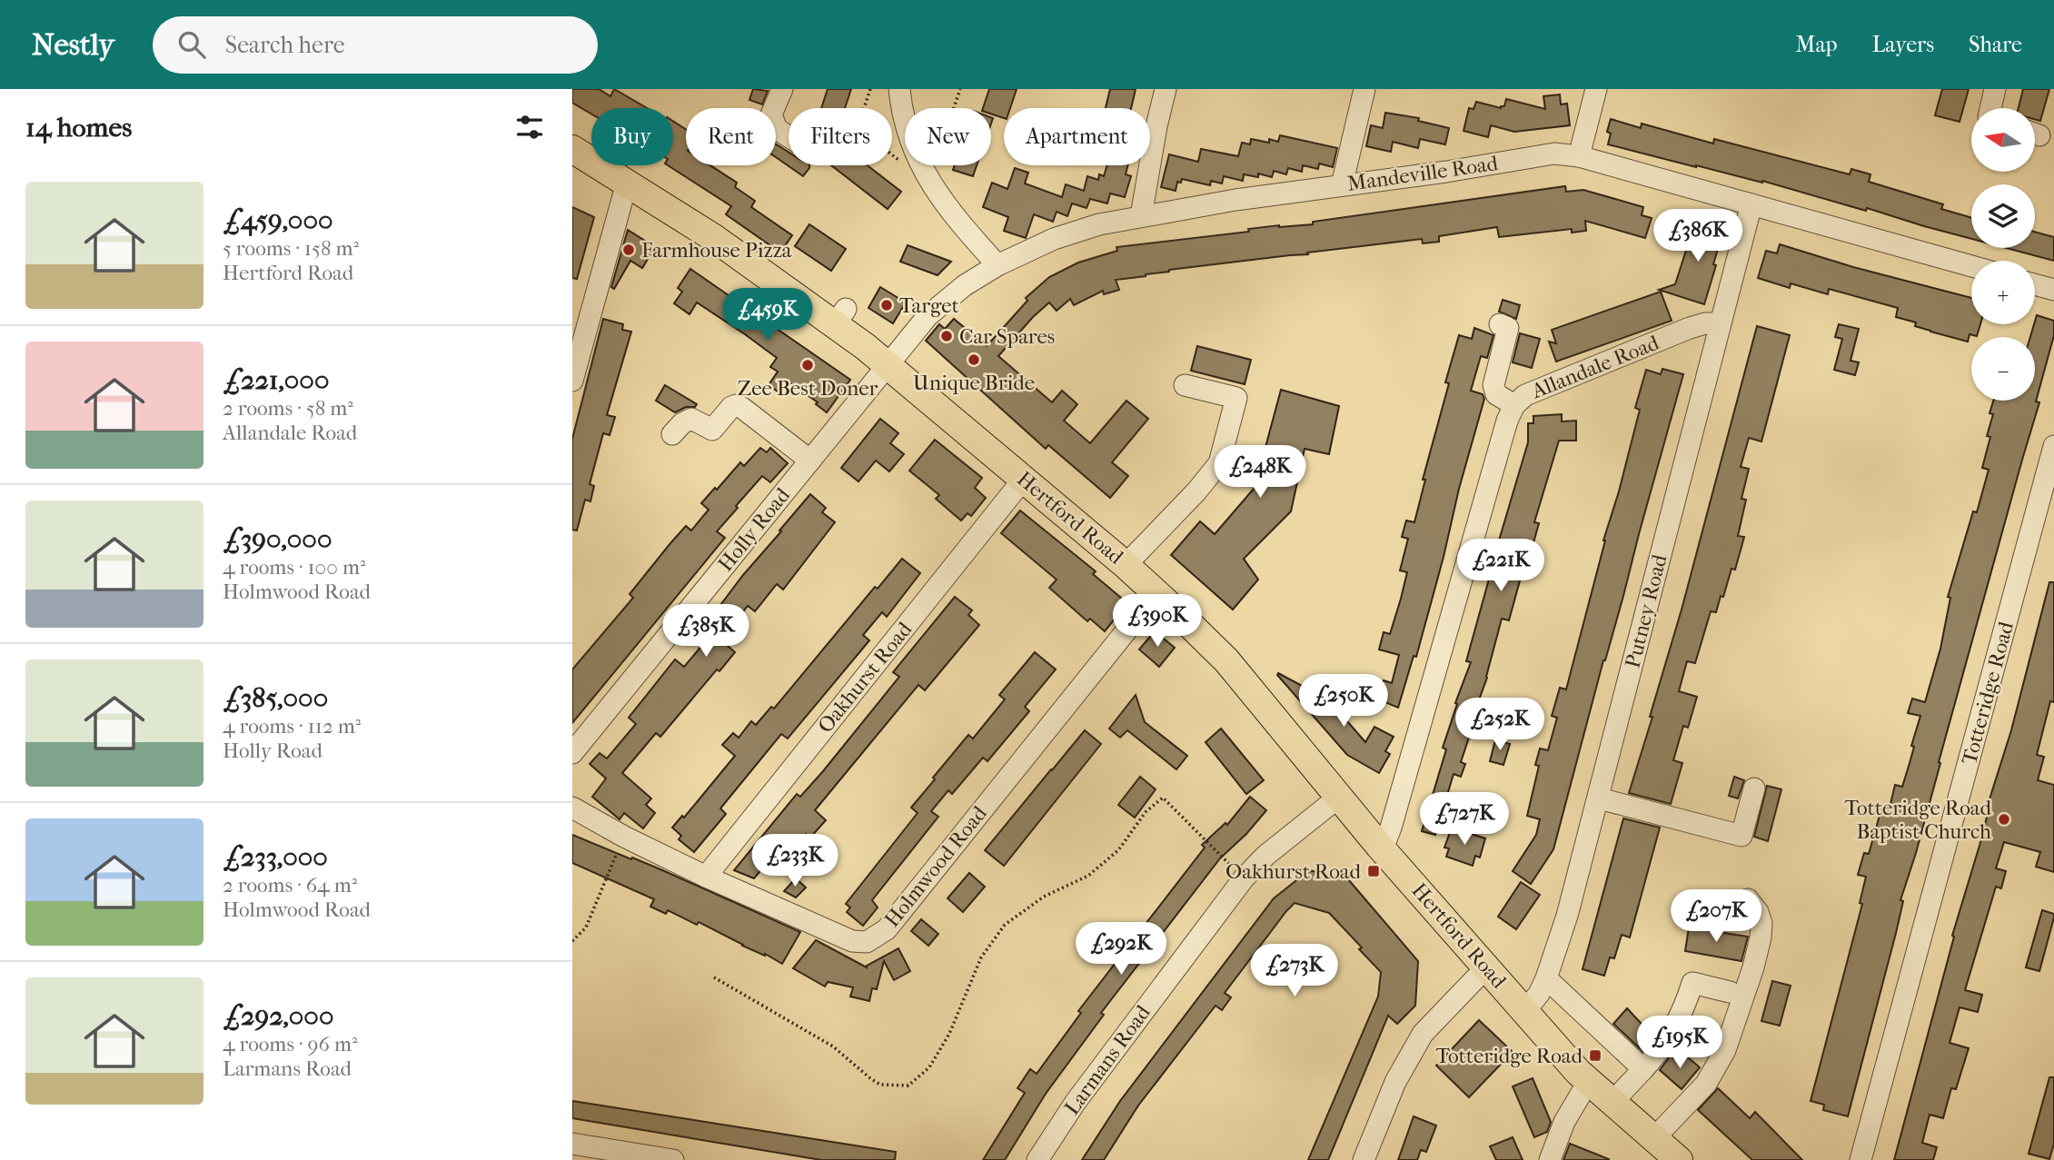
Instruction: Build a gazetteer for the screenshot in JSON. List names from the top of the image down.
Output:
{
  "streets": {
    "main road": ["Hertford Road"],
    "street": [
      "Mandeville Road",
      "Allandale Road",
      "Holly Road",
      "Putney Road",
      "Oakhurst Road",
      "Totteridge Road",
      "Holmwood Road",
      "Larmans Road"
    ]
  },
  "crossings": [
    ["Mandeville Road", "Hertford Road"],
    ["Mandeville Road", "Holly Road"],
    ["Mandeville Road", "Putney Road"],
    ["Allandale Road", "Hertford Road"],
    ["Allandale Road", "Putney Road"],
    ["Hertford Road", "Holly Road"],
    ["Hertford Road", "Putney Road"],
    ["Hertford Road", "Oakhurst Road"],
    ["Hertford Road", "Holmwood Road"],
    ["Hertford Road", "Larmans Road"],
    ["Oakhurst Road", "Holmwood Road"]
  ],
  "places": {
    "other": [
      "Farmhouse Pizza",
      "Target",
      "Car Spares",
      "Unique Bride",
      "Zee Best Doner",
      "Totteridge Road Baptist Church"
    ],
    "transit": ["Oakhurst Road", "Totteridge Road"]
  },
  "north": "left",
  "page": {
    "header": "Nestly",
    "search": "Search here",
    "nav": ["Map", "Layers", "Share"],
    "heading": "14 homes",
    "map_buttons": ["+", "−"],
    "chip": [
      "Buy",
      "Rent",
      "Filters",
      "New",
      "Apartment"
    ],
    "list": [
      {
        "name": "£459,000",
        "note": "5 rooms · 158 m² · Hertford Road"
      },
      {
        "name": "£221,000",
        "note": "2 rooms · 58 m² · Allandale Road"
      },
      {
        "name": "£390,000",
        "note": "4 rooms · 100 m² · Holmwood Road"
      },
      {
        "name": "£385,000",
        "note": "4 rooms · 112 m² · Holly Road"
      },
      {
        "name": "£233,000",
        "note": "2 rooms · 64 m² · Holmwood Road"
      },
      {
        "name": "£292,000",
        "note": "4 rooms · 96 m² · Larmans Road"
      }
    ],
    "price": [
      "£386K",
      "£459K",
      "£248K",
      "£221K",
      "£390K",
      "£385K",
      "£250K",
      "£252K",
      "£727K",
      "£233K",
      "£207K",
      "£292K",
      "£273K",
      "£195K"
    ]
  }
}
